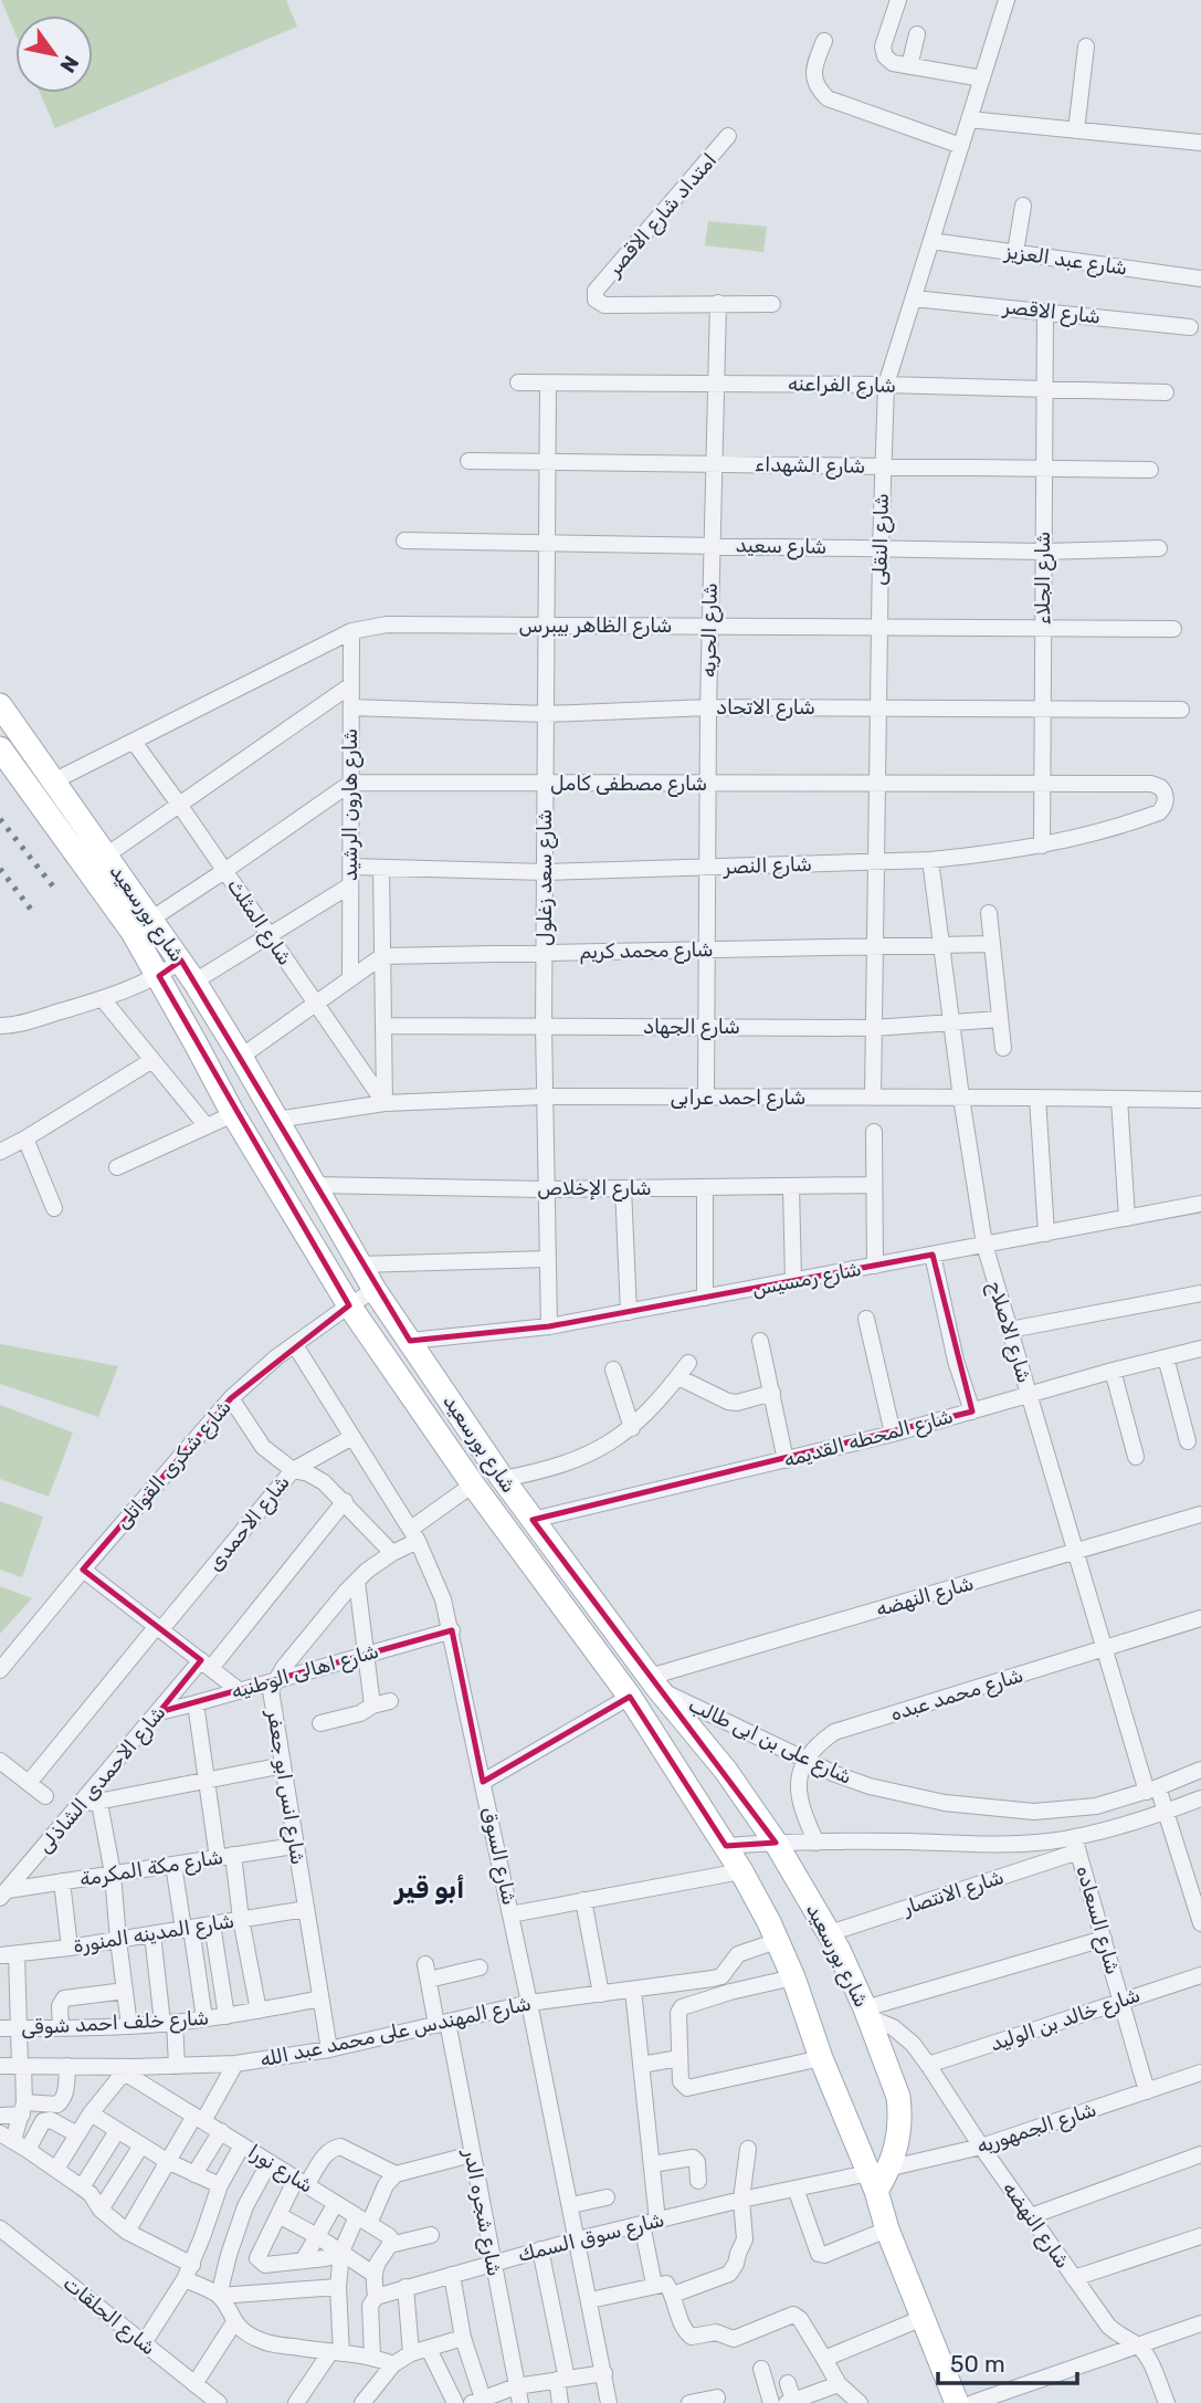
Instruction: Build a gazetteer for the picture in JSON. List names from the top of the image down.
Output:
{
  "streets": {
    "main road": ["شارع بورسعيد"],
    "street": [
      "امتداد شارع الاقصر",
      "شارع عبد العزيز",
      "شارع الاقصر",
      "شارع الفراعنه",
      "شارع الشهداء",
      "شارع النقلى",
      "شارع سعيد",
      "شارع الجلاء",
      "شارع الظاهر بيبرس",
      "شارع الحريه",
      "شارع الاتحاد",
      "شارع مصطفى كامل",
      "شارع هارون الرشيد",
      "شارع النصر",
      "شارع سعد زغلول",
      "شارع المثلث",
      "شارع محمد كريم",
      "شارع الجهاد",
      "شارع احمد عرابى",
      "شارع الإخلاص",
      "شارع رمسيس",
      "شارع الاصلاح",
      "شارع المحطه القديمه",
      "شارع شكرى القواتلى",
      "شارع الاحمدى",
      "شارع النهضه",
      "شارع اهالى الوطنيه",
      "شارع محمد عبده",
      "شارع على بن ابى طالب",
      "شارع الاحمدى الشاذلى",
      "شارع انس ابو جعفر",
      "شارع السوق",
      "شارع مكة المكرمة",
      "شارع الانتصار",
      "شارع السعاده",
      "شارع المدينه المنورة",
      "شارع خالد بن الوليد",
      "شارع خلف احمد شوقى",
      "شارع المهندس على محمد عبد الله",
      "شارع الجمهوريه",
      "شارع نورا",
      "شارع شجره الدر",
      "شارع سوق السمك",
      "شارع الحلقات"
    ]
  },
  "crossings": [
    ["امتداد شارع الاقصر", "شارع الحريه"],
    ["شارع عبد العزيز", "شارع النقلى"],
    ["شارع الاقصر", "شارع النقلى"],
    ["شارع الاقصر", "شارع الجلاء"],
    ["شارع الفراعنه", "شارع النقلى"],
    ["شارع الفراعنه", "شارع الجلاء"],
    ["شارع الفراعنه", "شارع الحريه"],
    ["شارع الفراعنه", "شارع سعد زغلول"],
    ["شارع الشهداء", "شارع النقلى"],
    ["شارع الشهداء", "شارع الجلاء"],
    ["شارع الشهداء", "شارع الحريه"],
    ["شارع الشهداء", "شارع سعد زغلول"],
    ["شارع النقلى", "شارع سعيد"],
    ["شارع النقلى", "شارع الظاهر بيبرس"],
    ["شارع النقلى", "شارع الاتحاد"],
    ["شارع النقلى", "شارع مصطفى كامل"],
    ["شارع النقلى", "شارع النصر"],
    ["شارع النقلى", "شارع محمد كريم"],
    ["شارع النقلى", "شارع الجهاد"],
    ["شارع النقلى", "شارع احمد عرابى"],
    ["شارع سعيد", "شارع الجلاء"],
    ["شارع سعيد", "شارع الحريه"],
    ["شارع سعيد", "شارع سعد زغلول"],
    ["شارع الجلاء", "شارع الظاهر بيبرس"],
    ["شارع الجلاء", "شارع الاتحاد"],
    ["شارع الجلاء", "شارع مصطفى كامل"],
    ["شارع الجلاء", "شارع النصر"],
    ["شارع الظاهر بيبرس", "شارع الحريه"],
    ["شارع الظاهر بيبرس", "شارع هارون الرشيد"],
    ["شارع الظاهر بيبرس", "شارع سعد زغلول"],
    ["شارع الظاهر بيبرس", "شارع بورسعيد"],
    ["شارع الظاهر بيبرس", "شارع المثلث"],
    ["شارع الحريه", "شارع الاتحاد"],
    ["شارع الحريه", "شارع مصطفى كامل"],
    ["شارع الحريه", "شارع النصر"],
    ["شارع الحريه", "شارع محمد كريم"],
    ["شارع الحريه", "شارع الجهاد"],
    ["شارع الحريه", "شارع احمد عرابى"],
    ["شارع الاتحاد", "شارع هارون الرشيد"],
    ["شارع الاتحاد", "شارع سعد زغلول"],
    ["شارع مصطفى كامل", "شارع هارون الرشيد"],
    ["شارع مصطفى كامل", "شارع النصر"],
    ["شارع مصطفى كامل", "شارع سعد زغلول"],
    ["شارع هارون الرشيد", "شارع النصر"],
    ["شارع النصر", "شارع سعد زغلول"],
    ["شارع النصر", "شارع الاصلاح"],
    ["شارع سعد زغلول", "شارع محمد كريم"],
    ["شارع سعد زغلول", "شارع الجهاد"],
    ["شارع سعد زغلول", "شارع احمد عرابى"],
    ["شارع سعد زغلول", "شارع الإخلاص"],
    ["شارع سعد زغلول", "شارع رمسيس"],
    ["شارع بورسعيد", "شارع احمد عرابى"],
    ["شارع بورسعيد", "شارع الإخلاص"],
    ["شارع بورسعيد", "شارع رمسيس"],
    ["شارع بورسعيد", "شارع المحطه القديمه"],
    ["شارع بورسعيد", "شارع شكرى القواتلى"],
    ["شارع بورسعيد", "شارع النهضه"],
    ["شارع بورسعيد", "شارع على بن ابى طالب"],
    ["شارع بورسعيد", "شارع الانتصار"],
    ["شارع بورسعيد", "شارع المهندس على محمد عبد الله"],
    ["شارع بورسعيد", "شارع الجمهوريه"],
    ["شارع بورسعيد", "شارع سوق السمك"],
    ["شارع المثلث", "شارع احمد عرابى"],
    ["شارع محمد كريم", "شارع الاصلاح"],
    ["شارع الجهاد", "شارع الاصلاح"],
    ["شارع احمد عرابى", "شارع الاصلاح"],
    ["شارع رمسيس", "شارع الاصلاح"],
    ["شارع الاصلاح", "شارع المحطه القديمه"],
    ["شارع الاصلاح", "شارع النهضه"],
    ["شارع الاصلاح", "شارع محمد عبده"],
    ["شارع الاصلاح", "شارع على بن ابى طالب"],
    ["شارع شكرى القواتلى", "شارع السوق"],
    ["شارع الاحمدى", "شارع السوق"],
    ["شارع النهضه", "شارع على بن ابى طالب"],
    ["شارع النهضه", "شارع خالد بن الوليد"],
    ["شارع النهضه", "شارع الجمهوريه"],
    ["شارع اهالى الوطنيه", "شارع الاحمدى الشاذلى"],
    ["شارع اهالى الوطنيه", "شارع انس ابو جعفر"],
    ["شارع اهالى الوطنيه", "شارع السوق"],
    ["شارع محمد عبده", "شارع على بن ابى طالب"],
    ["شارع الاحمدى الشاذلى", "شارع مكة المكرمة"],
    ["شارع انس ابو جعفر", "شارع مكة المكرمة"],
    ["شارع انس ابو جعفر", "شارع المدينه المنورة"],
    ["شارع انس ابو جعفر", "شارع خلف احمد شوقى"],
    ["شارع انس ابو جعفر", "شارع المهندس على محمد عبد الله"],
    ["شارع السوق", "شارع المهندس على محمد عبد الله"],
    ["شارع السوق", "شارع سوق السمك"],
    ["شارع الانتصار", "شارع السعاده"],
    ["شارع السعاده", "شارع خالد بن الوليد"],
    ["شارع السعاده", "شارع الجمهوريه"],
    ["شارع المهندس على محمد عبد الله", "شارع نورا"],
    ["شارع المهندس على محمد عبد الله", "شارع شجره الدر"],
    ["شارع الجمهوريه", "شارع سوق السمك"],
    ["شارع شجره الدر", "شارع سوق السمك"]
  ],
  "districts": ["أبو قير"],
  "scale_bar": "50 m",
  "north": "bottom right"
}
